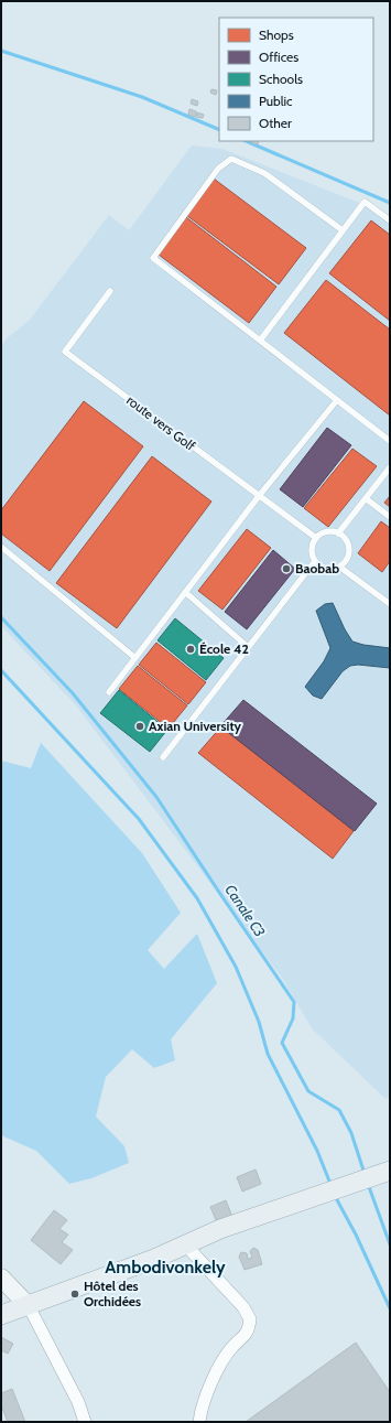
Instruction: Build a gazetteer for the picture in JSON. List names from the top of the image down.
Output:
{
  "streets": {
    "lane": ["route vers Golf"]
  },
  "districts": ["Ambodivonkely"],
  "water": ["Canale C3"],
  "places": [
    "Baobab",
    "École 42",
    "Axian University",
    "Hôtel des Orchidées"
  ],
  "legend": [
    "Shops",
    "Offices",
    "Schools",
    "Public",
    "Other"
  ]
}
